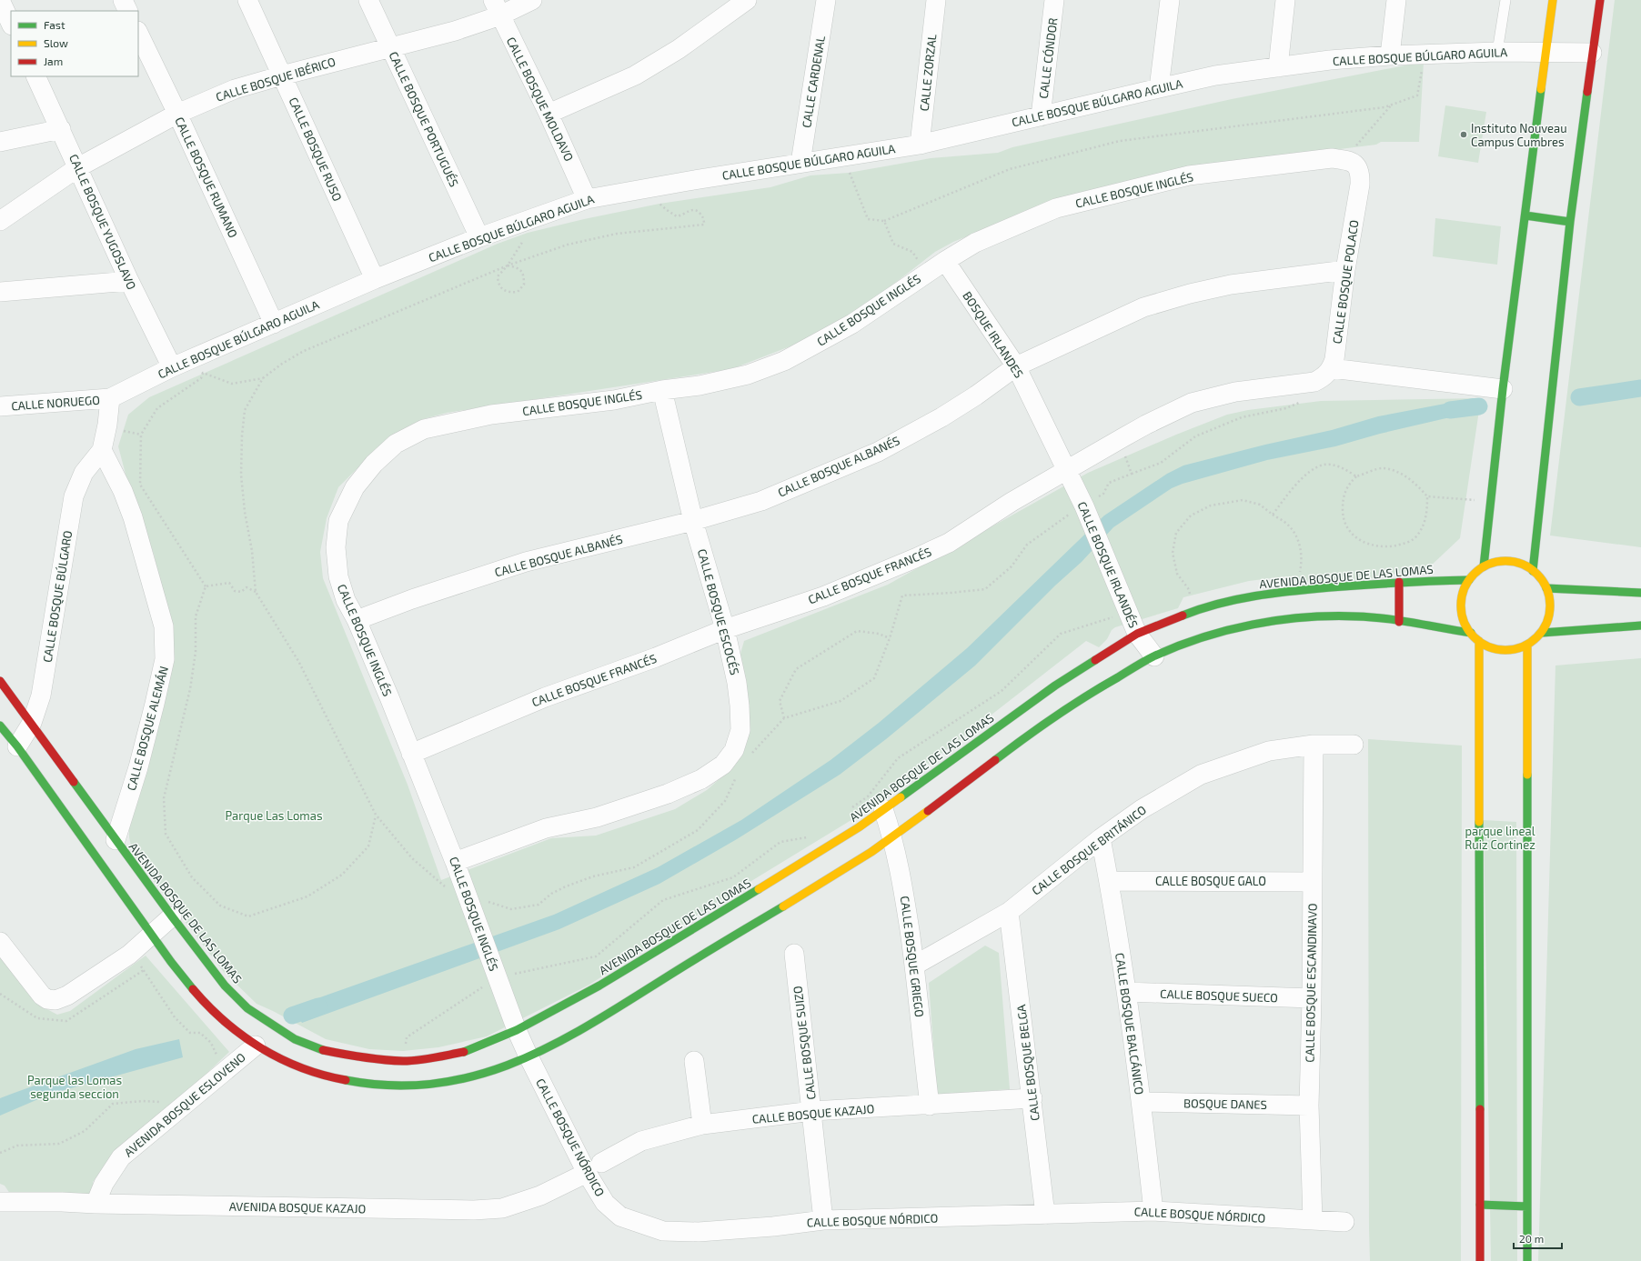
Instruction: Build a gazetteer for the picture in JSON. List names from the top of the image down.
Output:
{
  "streets": {
    "street": [
      "CALLE BOSQUE BÚLGARO AGUILA",
      "CALLE CÓNDOR",
      "CALLE ZORZAL",
      "CALLE BOSQUE IBÉRICO",
      "CALLE CARDENAL",
      "CALLE BOSQUE MOLDAVO",
      "CALLE BOSQUE PORTUGUÉS",
      "CALLE BOSQUE RUSO",
      "CALLE BOSQUE RUMANO",
      "CALLE BOSQUE INGLÉS",
      "CALLE BOSQUE YUGOSLAVO",
      "CALLE BOSQUE POLACO",
      "BOSQUE IRLANDES",
      "CALLE NORUEGO",
      "CALLE BOSQUE ALBANÉS",
      "CALLE BOSQUE IRLANDÉS",
      "CALLE BOSQUE FRANCÉS",
      "AVENIDA BOSQUE DE LAS LOMAS",
      "CALLE BOSQUE BÚLGARO",
      "CALLE BOSQUE ESCOCÉS",
      "CALLE BOSQUE ALEMÁN",
      "CALLE BOSQUE BRITÁNICO",
      "CALLE BOSQUE GALO",
      "CALLE BOSQUE GRIEGO",
      "CALLE BOSQUE ESCANDINAVO",
      "CALLE BOSQUE SUECO",
      "CALLE BOSQUE BALCÁNICO",
      "CALLE BOSQUE SUIZO",
      "CALLE BOSQUE BELGA",
      "BOSQUE DANES",
      "AVENIDA BOSQUE ESLOVENO",
      "CALLE BOSQUE KAZAJO",
      "CALLE BOSQUE NÓRDICO",
      "AVENIDA BOSQUE KAZAJO"
    ]
  },
  "crossings": [
    ["CALLE BOSQUE BÚLGARO AGUILA", "CALLE CÓNDOR"],
    ["CALLE BOSQUE BÚLGARO AGUILA", "CALLE ZORZAL"],
    ["CALLE BOSQUE BÚLGARO AGUILA", "CALLE CARDENAL"],
    ["CALLE BOSQUE BÚLGARO AGUILA", "CALLE BOSQUE MOLDAVO"],
    ["CALLE BOSQUE BÚLGARO AGUILA", "CALLE BOSQUE PORTUGUÉS"],
    ["CALLE BOSQUE BÚLGARO AGUILA", "CALLE BOSQUE RUSO"],
    ["CALLE BOSQUE BÚLGARO AGUILA", "CALLE BOSQUE RUMANO"],
    ["CALLE BOSQUE BÚLGARO AGUILA", "CALLE BOSQUE YUGOSLAVO"],
    ["CALLE BOSQUE BÚLGARO AGUILA", "CALLE NORUEGO"],
    ["CALLE BOSQUE IBÉRICO", "CALLE BOSQUE MOLDAVO"],
    ["CALLE BOSQUE IBÉRICO", "CALLE BOSQUE PORTUGUÉS"],
    ["CALLE BOSQUE IBÉRICO", "CALLE BOSQUE RUSO"],
    ["CALLE BOSQUE IBÉRICO", "CALLE BOSQUE RUMANO"],
    ["CALLE BOSQUE IBÉRICO", "CALLE BOSQUE YUGOSLAVO"],
    ["CALLE BOSQUE INGLÉS", "CALLE BOSQUE POLACO"],
    ["CALLE BOSQUE INGLÉS", "BOSQUE IRLANDES"],
    ["CALLE BOSQUE INGLÉS", "CALLE BOSQUE ALBANÉS"],
    ["CALLE BOSQUE INGLÉS", "CALLE BOSQUE FRANCÉS"],
    ["CALLE BOSQUE INGLÉS", "AVENIDA BOSQUE DE LAS LOMAS"],
    ["CALLE BOSQUE INGLÉS", "CALLE BOSQUE ESCOCÉS"],
    ["CALLE BOSQUE INGLÉS", "CALLE BOSQUE NÓRDICO"],
    ["CALLE BOSQUE POLACO", "CALLE BOSQUE ALBANÉS"],
    ["CALLE BOSQUE POLACO", "CALLE BOSQUE FRANCÉS"],
    ["BOSQUE IRLANDES", "CALLE BOSQUE ALBANÉS"],
    ["BOSQUE IRLANDES", "CALLE BOSQUE IRLANDÉS"],
    ["BOSQUE IRLANDES", "CALLE BOSQUE FRANCÉS"],
    ["CALLE BOSQUE ALBANÉS", "CALLE BOSQUE ESCOCÉS"],
    ["CALLE BOSQUE IRLANDÉS", "CALLE BOSQUE FRANCÉS"],
    ["CALLE BOSQUE IRLANDÉS", "AVENIDA BOSQUE DE LAS LOMAS"],
    ["CALLE BOSQUE FRANCÉS", "CALLE BOSQUE ESCOCÉS"],
    ["AVENIDA BOSQUE DE LAS LOMAS", "CALLE BOSQUE BÚLGARO"],
    ["AVENIDA BOSQUE DE LAS LOMAS", "CALLE BOSQUE ALEMÁN"],
    ["AVENIDA BOSQUE DE LAS LOMAS", "CALLE BOSQUE GRIEGO"],
    ["CALLE BOSQUE BÚLGARO", "CALLE BOSQUE ALEMÁN"],
    ["CALLE BOSQUE BRITÁNICO", "CALLE BOSQUE GRIEGO"],
    ["CALLE BOSQUE BRITÁNICO", "CALLE BOSQUE ESCANDINAVO"],
    ["CALLE BOSQUE BRITÁNICO", "CALLE BOSQUE BALCÁNICO"],
    ["CALLE BOSQUE BRITÁNICO", "CALLE BOSQUE BELGA"],
    ["CALLE BOSQUE GALO", "CALLE BOSQUE ESCANDINAVO"],
    ["CALLE BOSQUE GALO", "CALLE BOSQUE BALCÁNICO"],
    ["CALLE BOSQUE GRIEGO", "CALLE BOSQUE KAZAJO"],
    ["CALLE BOSQUE ESCANDINAVO", "CALLE BOSQUE SUECO"],
    ["CALLE BOSQUE ESCANDINAVO", "BOSQUE DANES"],
    ["CALLE BOSQUE ESCANDINAVO", "CALLE BOSQUE NÓRDICO"],
    ["CALLE BOSQUE SUECO", "CALLE BOSQUE BALCÁNICO"],
    ["CALLE BOSQUE BALCÁNICO", "BOSQUE DANES"],
    ["CALLE BOSQUE BALCÁNICO", "CALLE BOSQUE NÓRDICO"],
    ["CALLE BOSQUE SUIZO", "CALLE BOSQUE KAZAJO"],
    ["CALLE BOSQUE SUIZO", "CALLE BOSQUE NÓRDICO"],
    ["CALLE BOSQUE BELGA", "CALLE BOSQUE KAZAJO"],
    ["CALLE BOSQUE BELGA", "CALLE BOSQUE NÓRDICO"],
    ["AVENIDA BOSQUE ESLOVENO", "AVENIDA BOSQUE KAZAJO"],
    ["CALLE BOSQUE KAZAJO", "CALLE BOSQUE NÓRDICO"],
    ["CALLE BOSQUE KAZAJO", "AVENIDA BOSQUE KAZAJO"],
    ["CALLE BOSQUE NÓRDICO", "AVENIDA BOSQUE KAZAJO"]
  ],
  "parks": ["Parque Las Lomas", "parque lineal Ruiz Cortinez", "Parque las Lomas segunda seccion"],
  "places": ["Instituto Nouveau Campus Cumbres"],
  "legend": ["Fast", "Slow", "Jam"],
  "scale_bar": "20 m"
}
